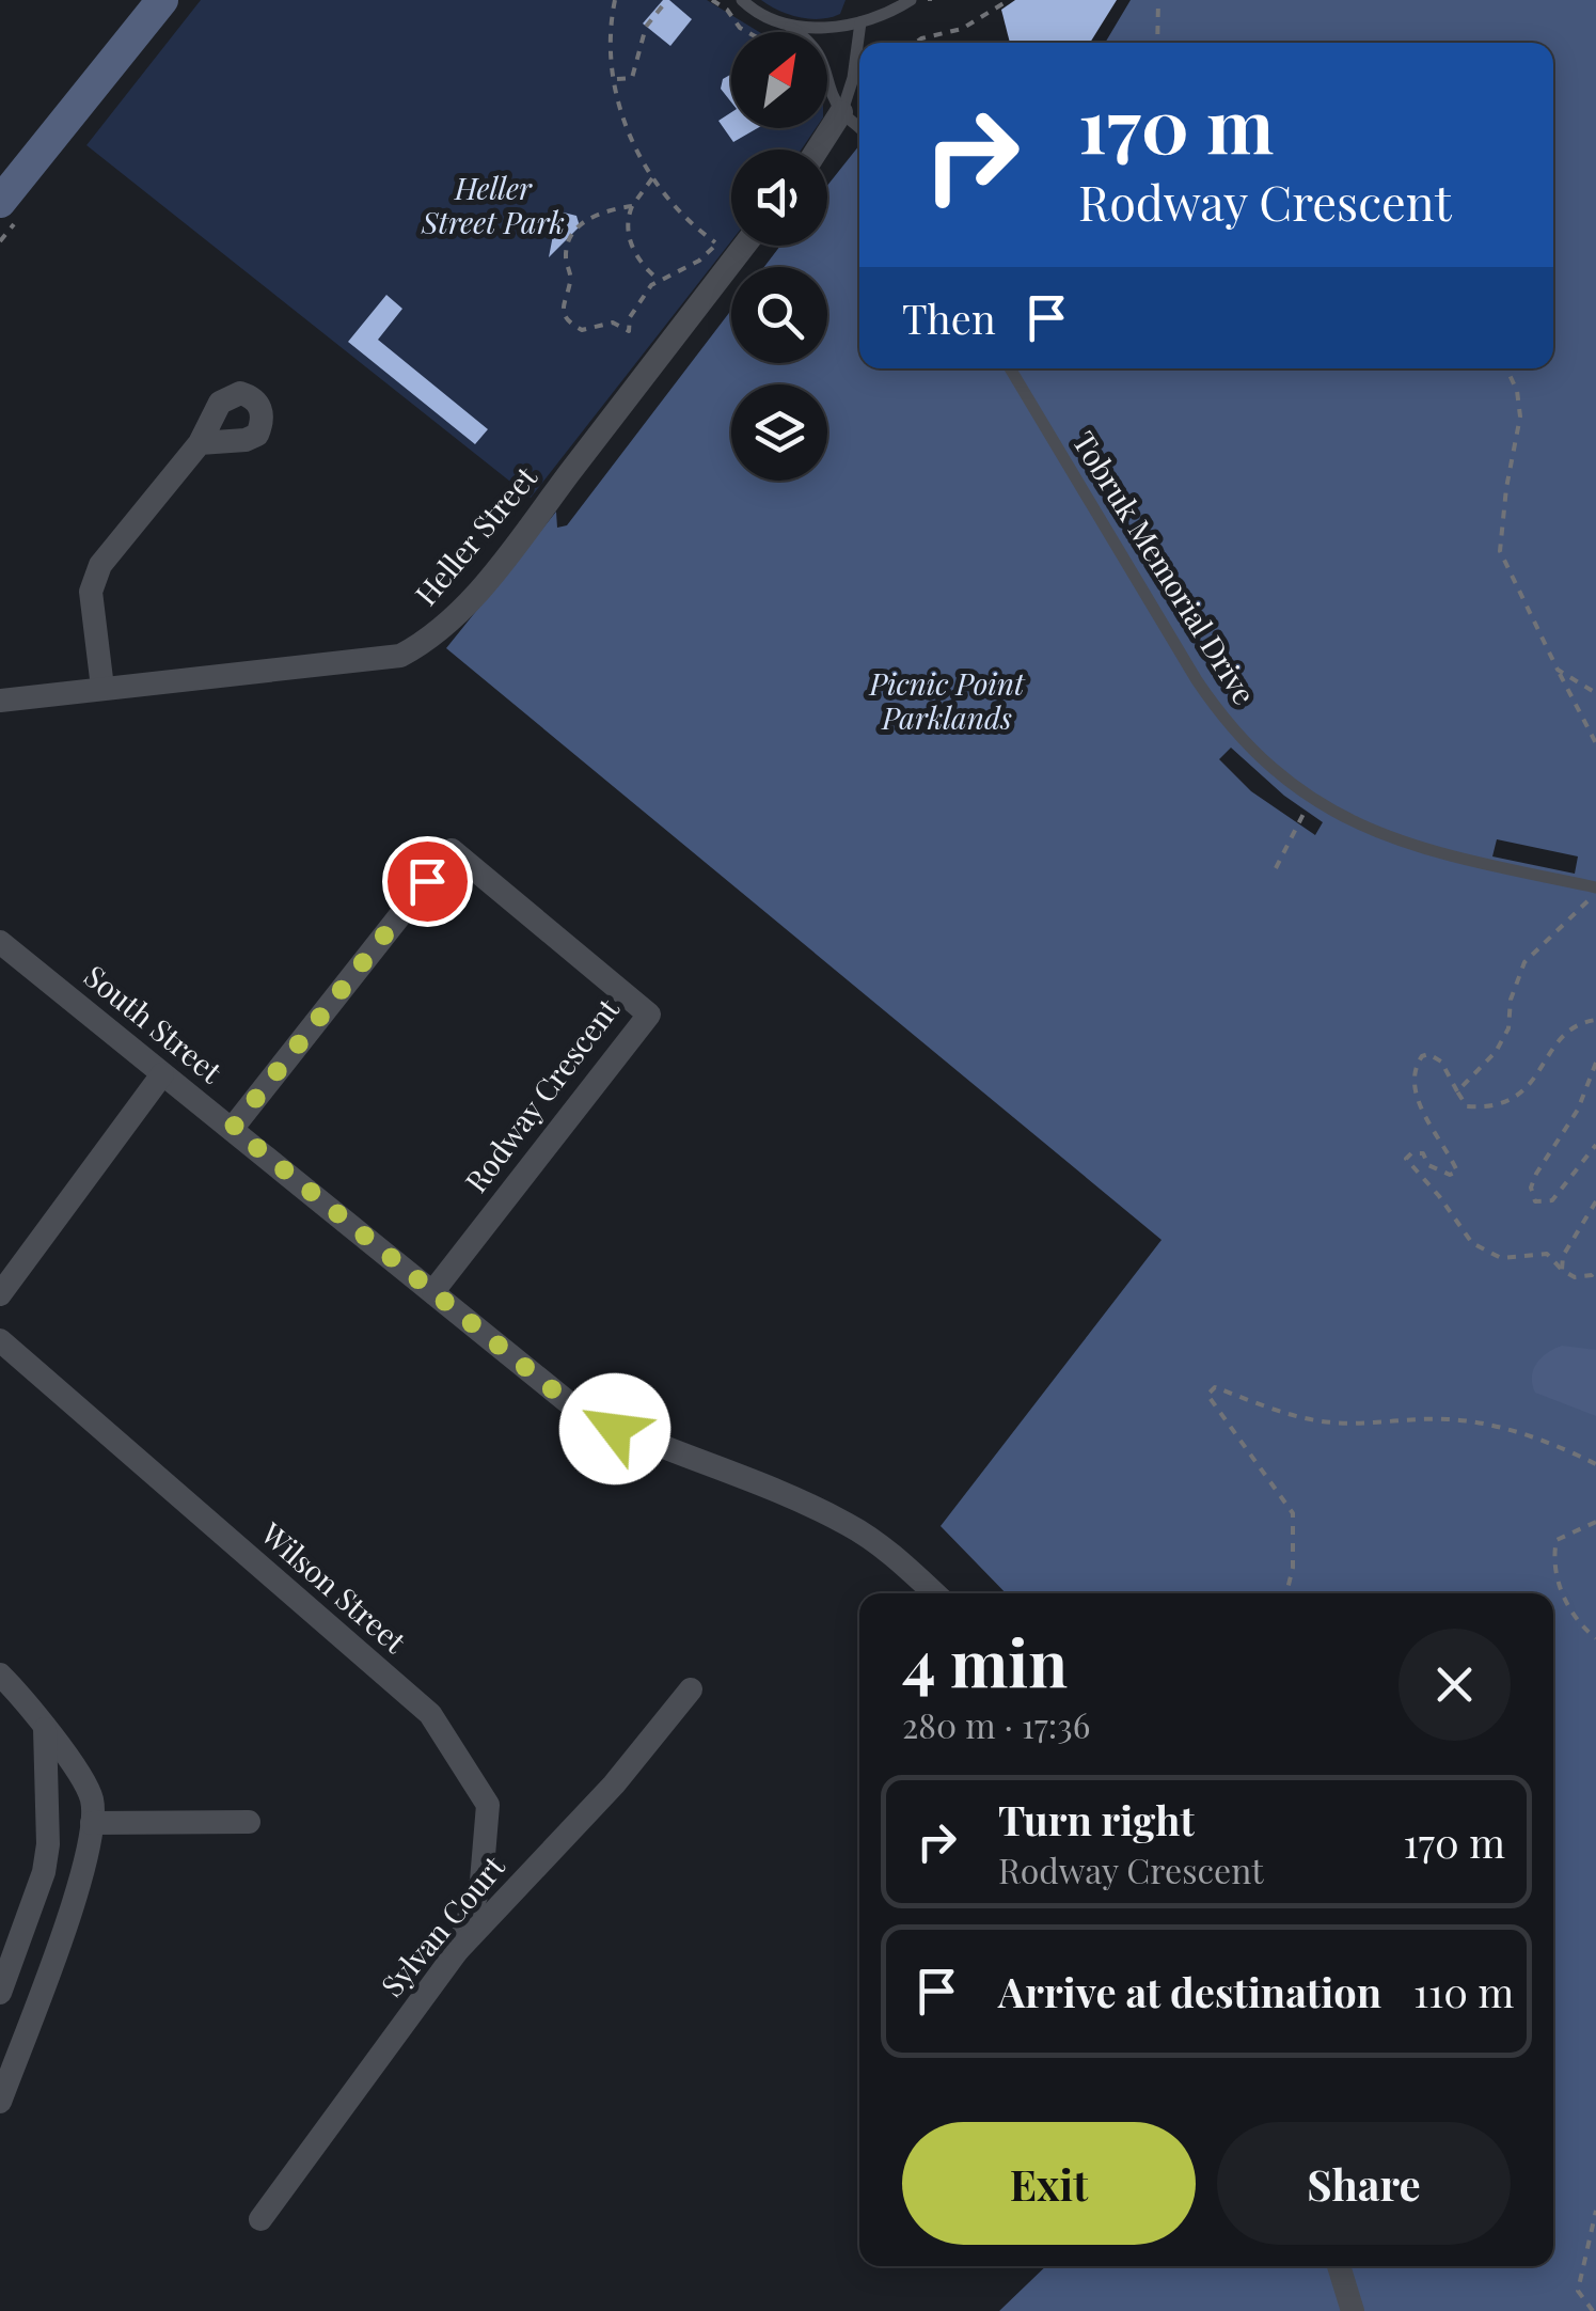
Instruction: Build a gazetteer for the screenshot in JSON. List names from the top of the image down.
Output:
{
  "streets": {
    "street": [
      "Heller Street",
      "South Street",
      "Rodway Crescent",
      "Wilson Street",
      "Sylvan Court"
    ],
    "lane": ["Tobruk Memorial Drive"]
  },
  "crossings": [
    ["South Street", "Rodway Crescent"],
    ["Wilson Street", "Sylvan Court"]
  ],
  "parks": ["Heller Street Park", "Picnic Point Parklands"],
  "north": "top right",
  "page": {
    "turn": ["170 m", "Rodway Crescent"],
    "then": "Then",
    "heading": ["4 min", "280 m · 17:36"],
    "list": [
      {
        "name": "Turn right",
        "note": "Rodway Crescent",
        "value": "170 m"
      },
      {
        "name": "Arrive at destination",
        "value": "110 m"
      }
    ],
    "buttons": ["Exit", "Share"]
  }
}
